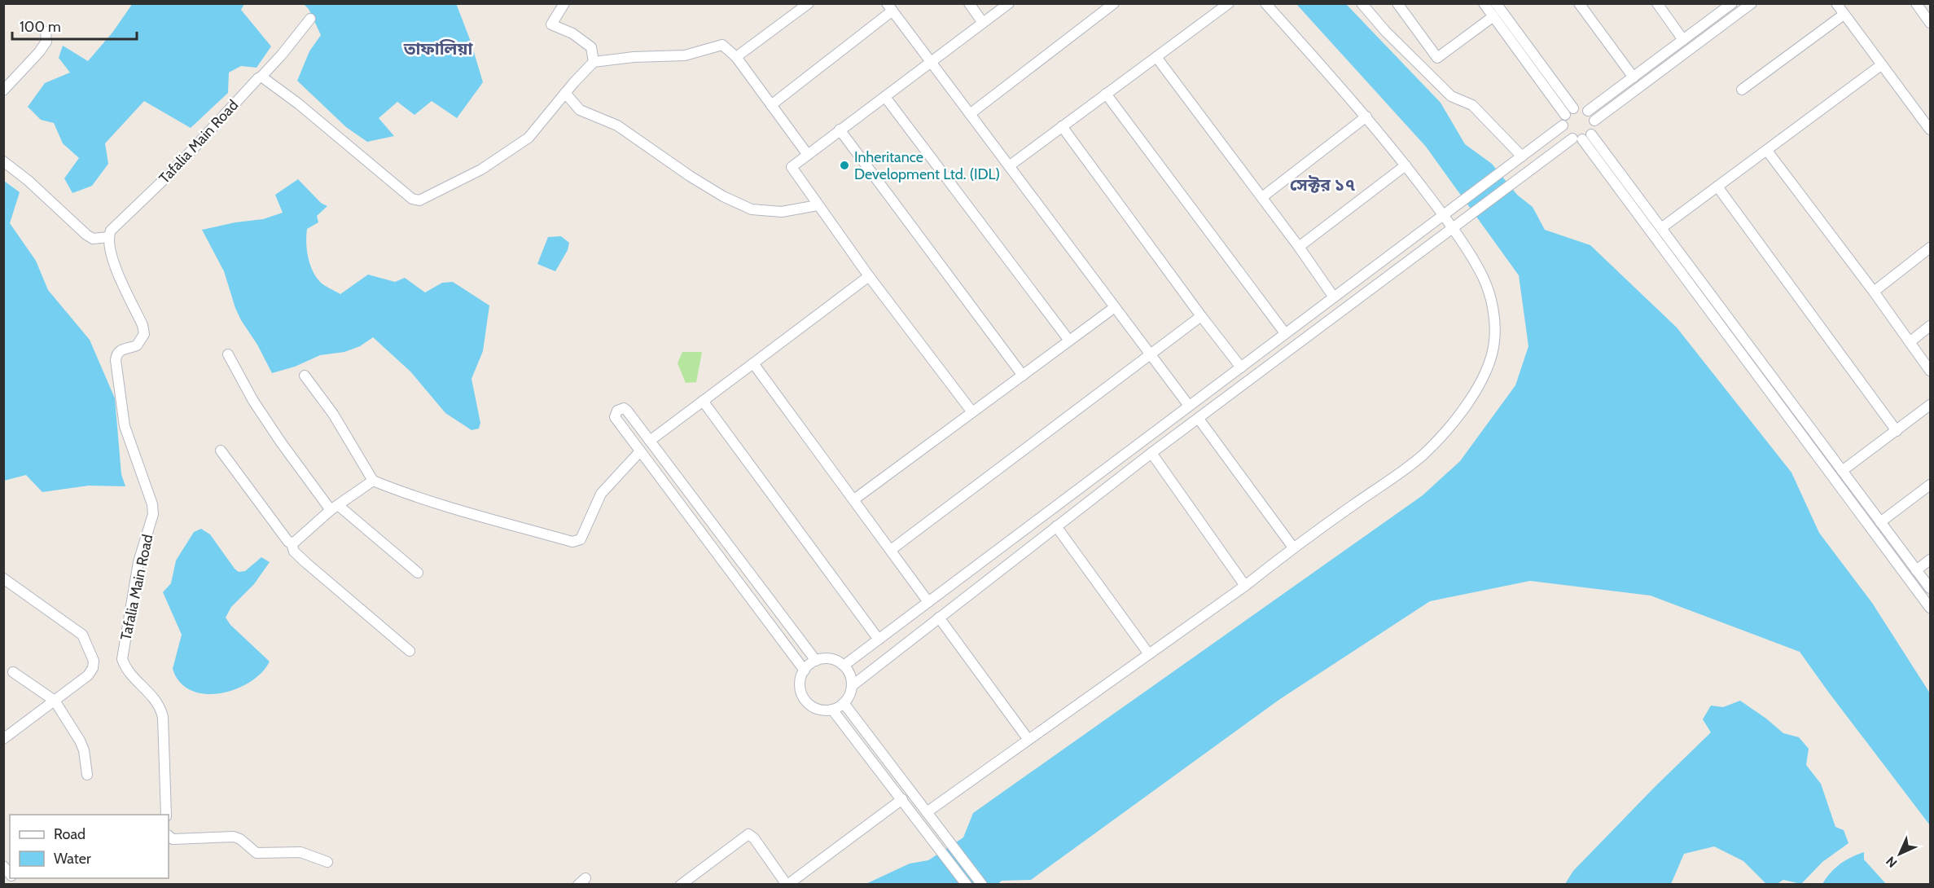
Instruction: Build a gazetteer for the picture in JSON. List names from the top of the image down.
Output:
{
  "streets": {
    "street": ["Tafalia Main Road"]
  },
  "districts": ["তাফালিয়া", "সেক্টর ১৭"],
  "places": ["Inheritance Development Ltd. (IDL)"],
  "legend": ["Road", "Water"],
  "scale_bar": "100 m",
  "north": "bottom left"
}
